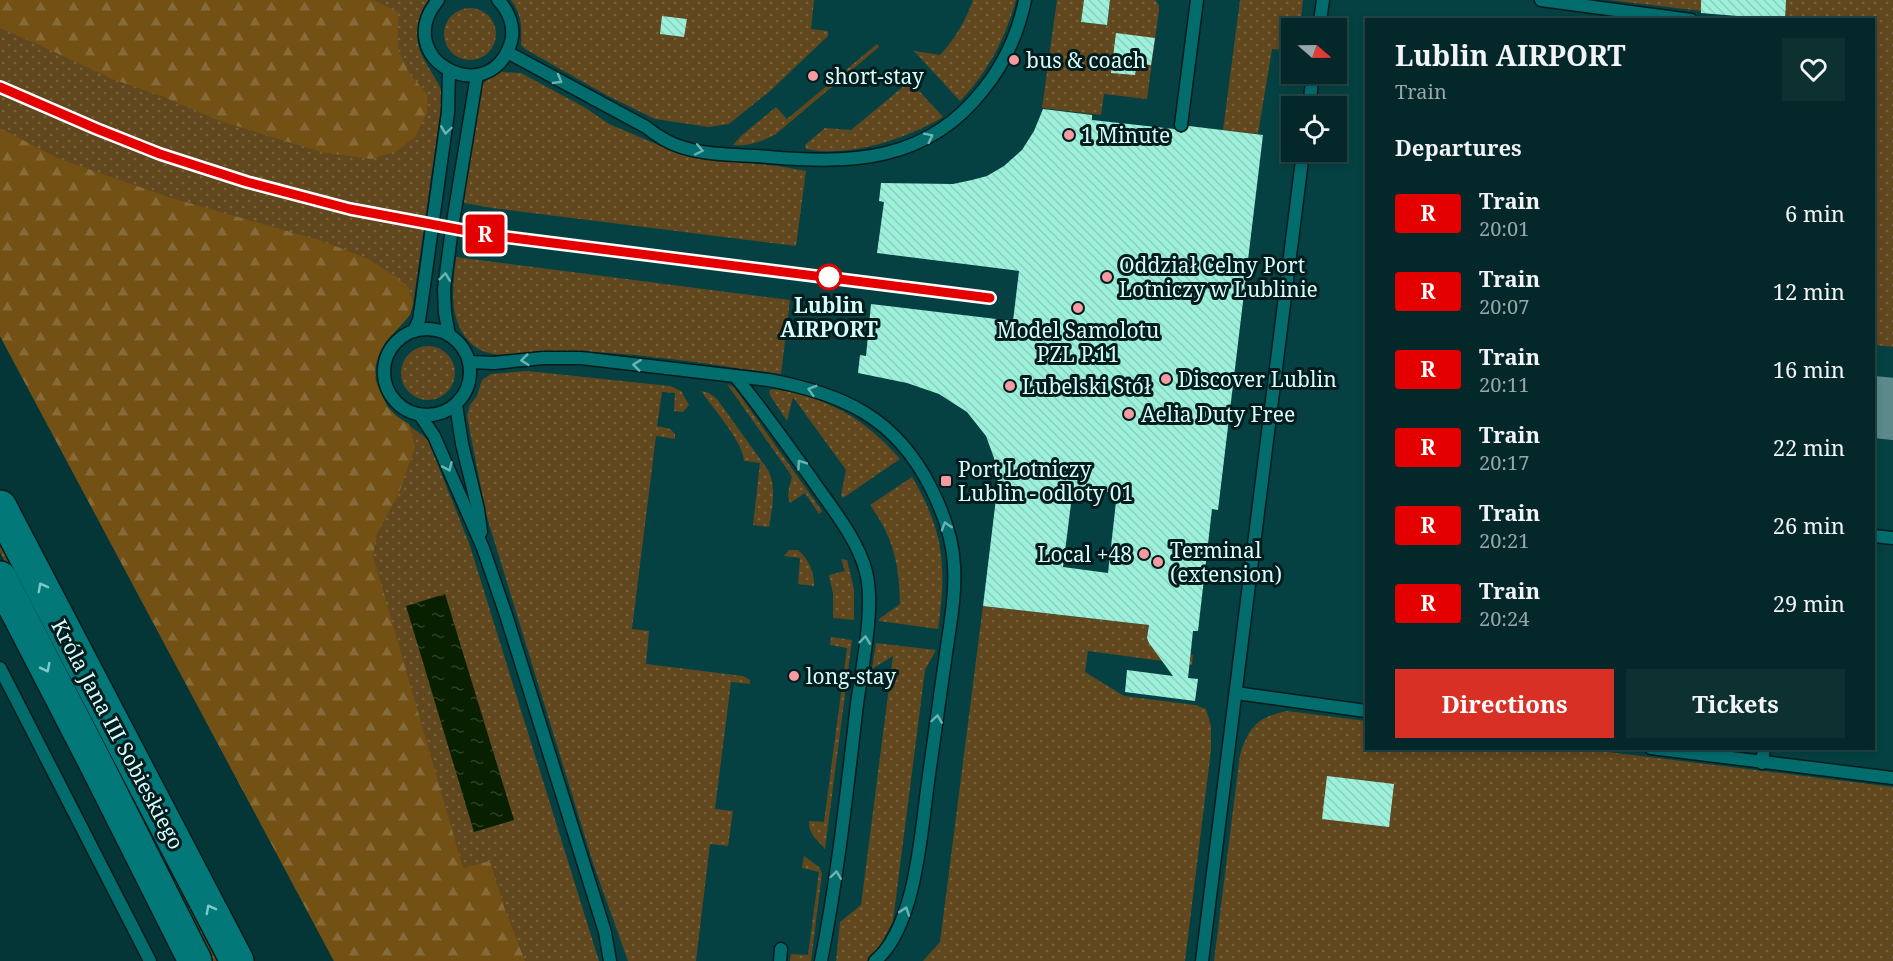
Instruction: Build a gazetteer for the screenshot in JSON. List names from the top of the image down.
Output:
{
  "streets": {
    "main road": ["Króla Jana III Sobieskiego"]
  },
  "places": {
    "other": [
      "bus & coach",
      "short-stay",
      "1 Minute",
      "Lublin AIRPORT",
      "Oddział Celny Port Lotniczy w Lublinie",
      "Model Samolotu PZL P.11",
      "Discover Lublin",
      "Lubelski Stół",
      "Aelia Duty Free",
      "Local +48",
      "Terminal (extension)",
      "long-stay"
    ],
    "transit": ["Port Lotniczy Lublin - odloty 01"]
  },
  "north": "right",
  "page": {
    "on_map": "R",
    "heading": [
      ["Lublin AIRPORT", "Train"],
      "Departures"
    ],
    "list": [
      {
        "mark": "R",
        "name": "Train",
        "note": "20:01",
        "value": "6 min"
      },
      {
        "mark": "R",
        "name": "Train",
        "note": "20:07",
        "value": "12 min"
      },
      {
        "mark": "R",
        "name": "Train",
        "note": "20:11",
        "value": "16 min"
      },
      {
        "mark": "R",
        "name": "Train",
        "note": "20:17",
        "value": "22 min"
      },
      {
        "mark": "R",
        "name": "Train",
        "note": "20:21",
        "value": "26 min"
      },
      {
        "mark": "R",
        "name": "Train",
        "note": "20:24",
        "value": "29 min"
      }
    ],
    "buttons": ["Directions", "Tickets"]
  }
}
